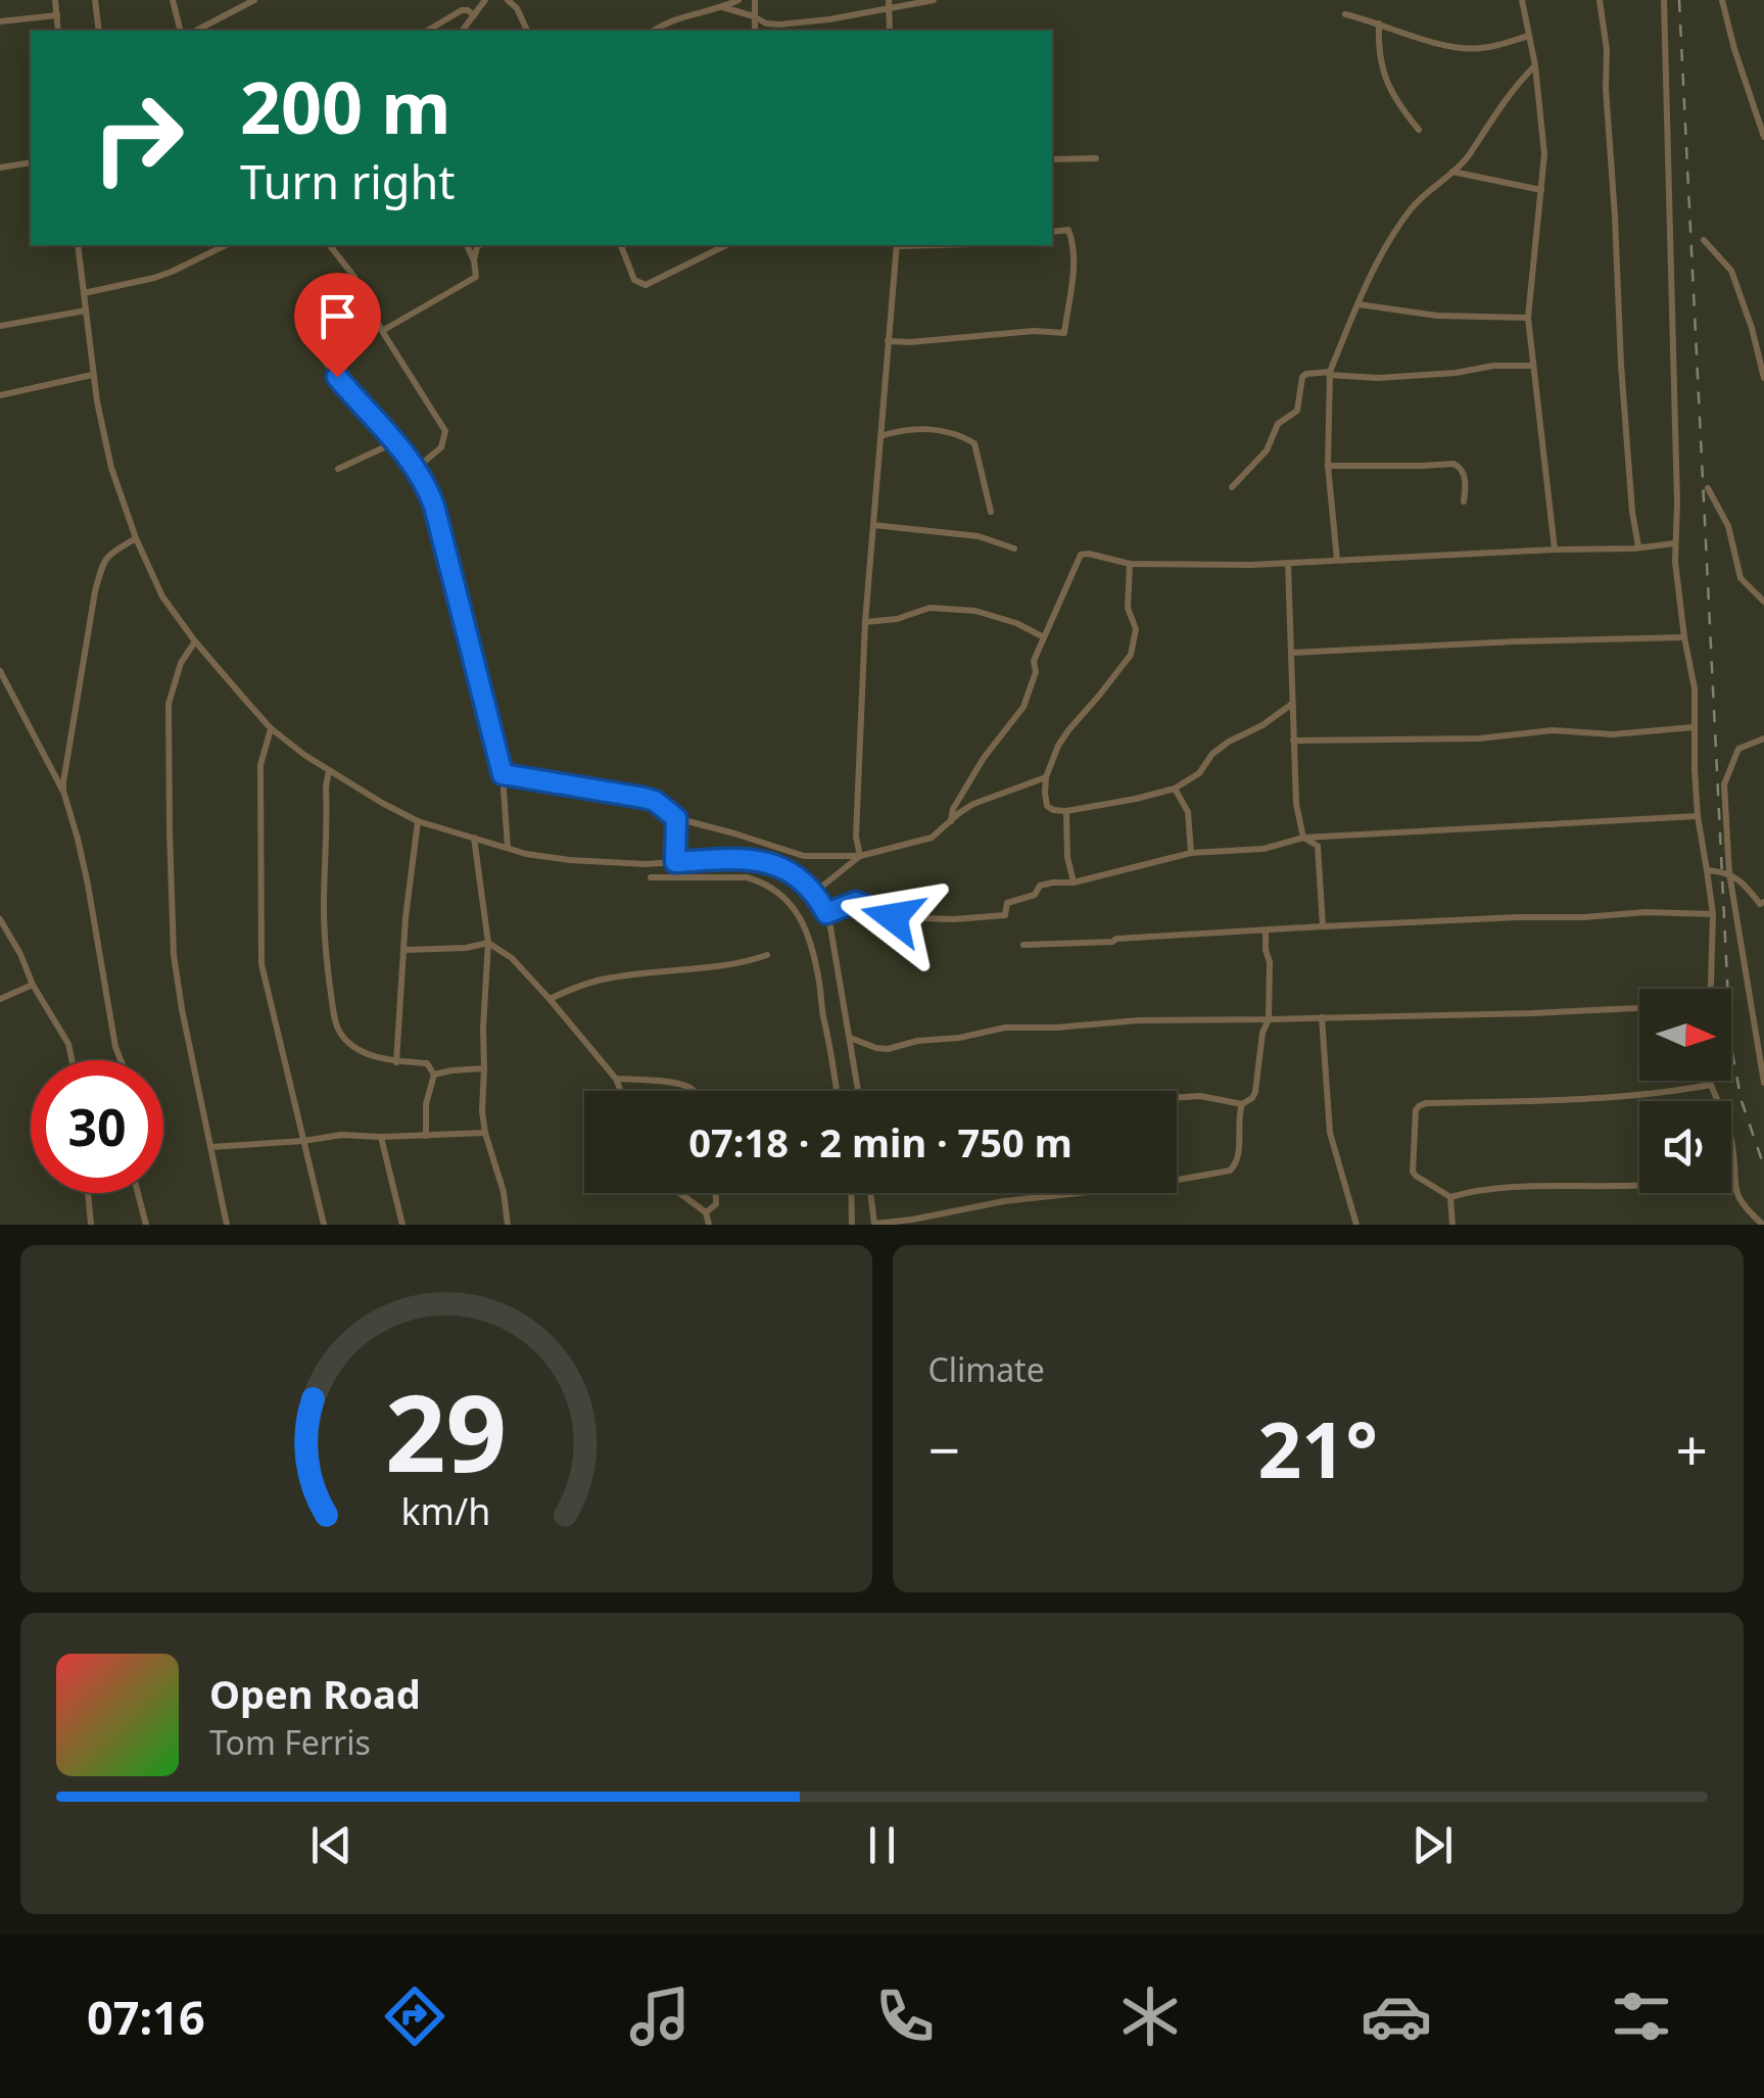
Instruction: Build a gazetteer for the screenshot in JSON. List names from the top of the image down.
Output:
{
  "north": "right",
  "page": {
    "turn": ["200 m", "Turn right"],
    "limit": "30",
    "trip": "07:18 · 2 min · 750 m",
    "tile": "Climate",
    "heat": ["−", "21°", "+"],
    "song": ["Open Road", "Tom Ferris"],
    "tabs": "07:16",
    "gauge": ["29", "km/h"]
  }
}
